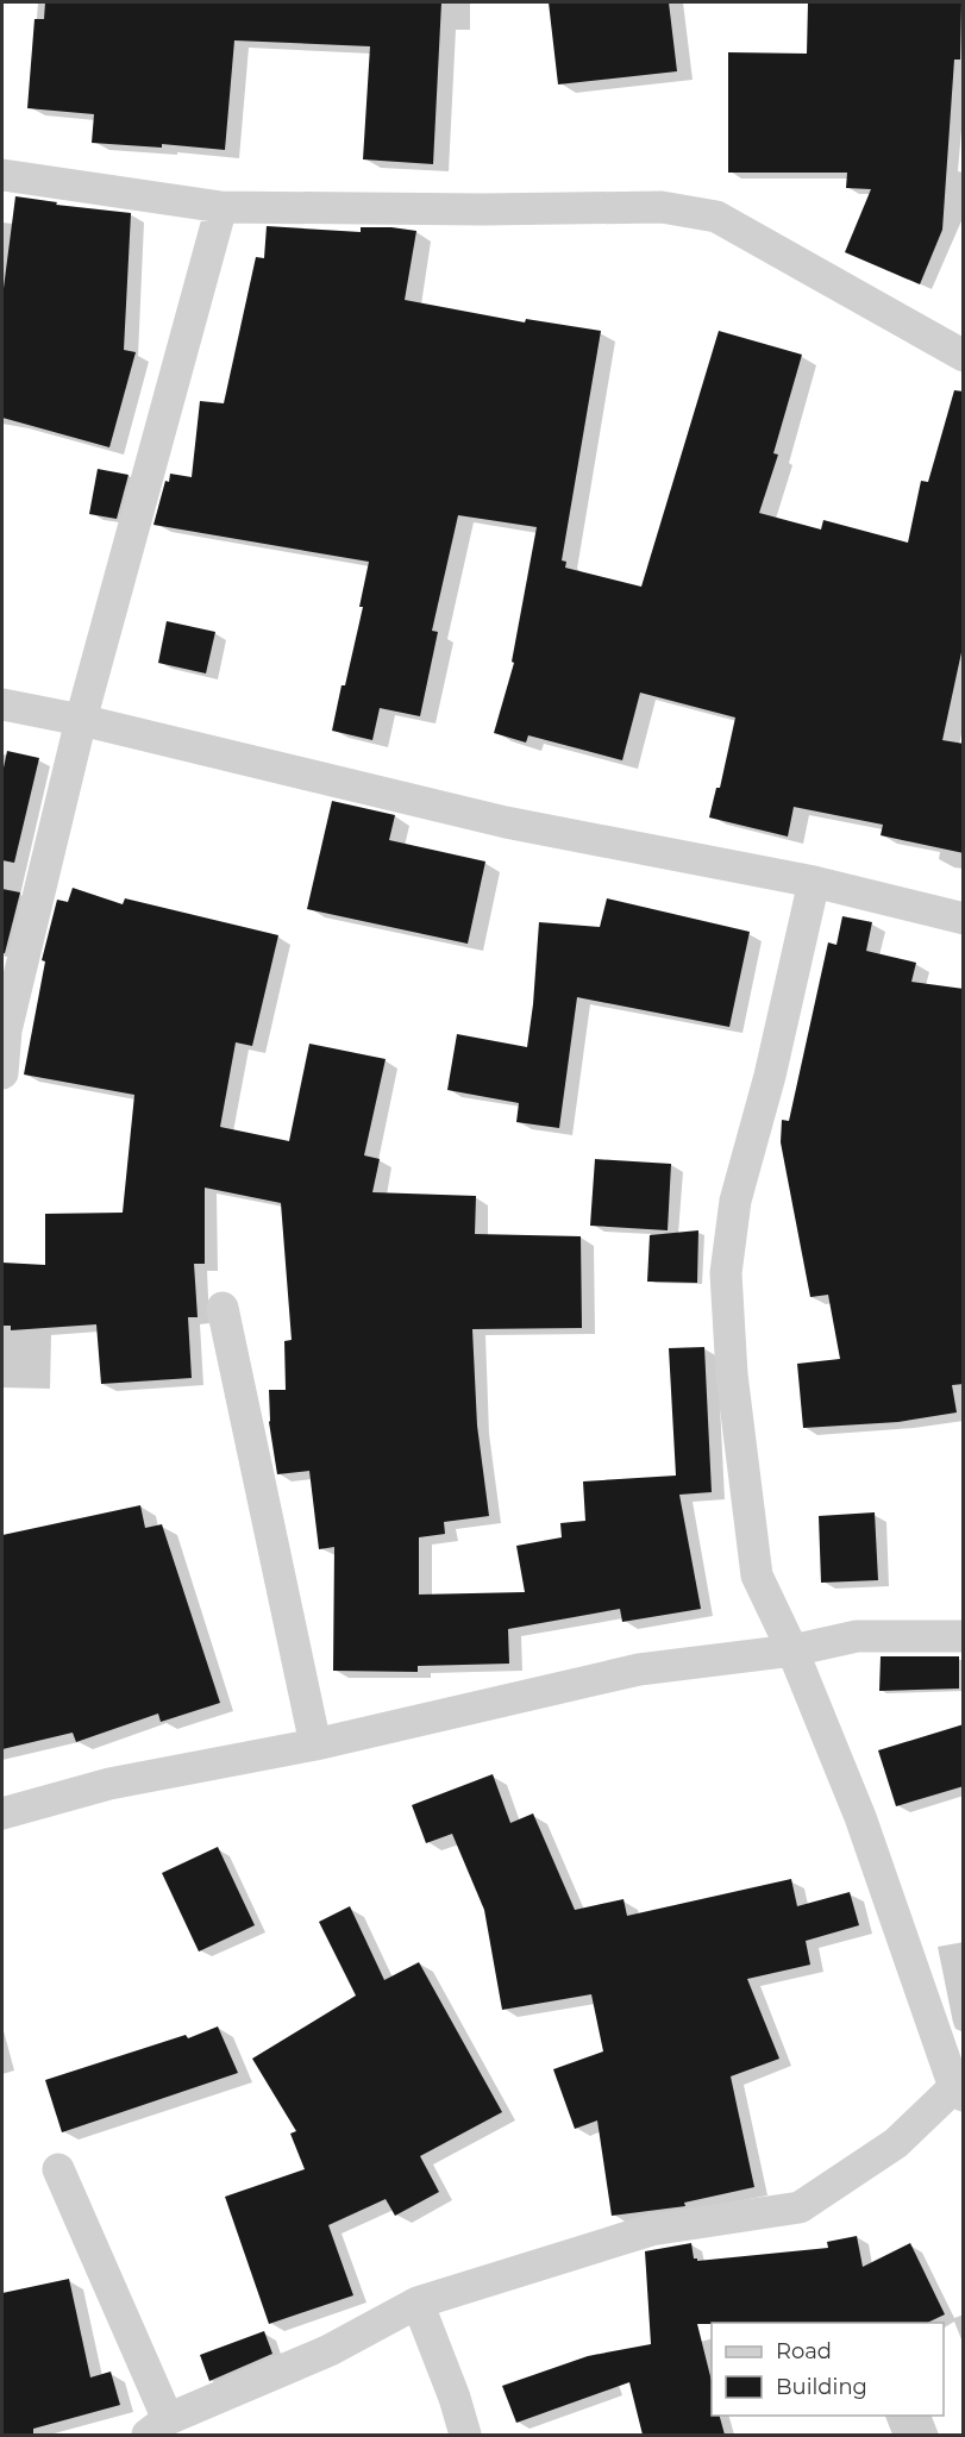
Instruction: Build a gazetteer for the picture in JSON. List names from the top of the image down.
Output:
{
  "legend": ["Road", "Building"]
}
